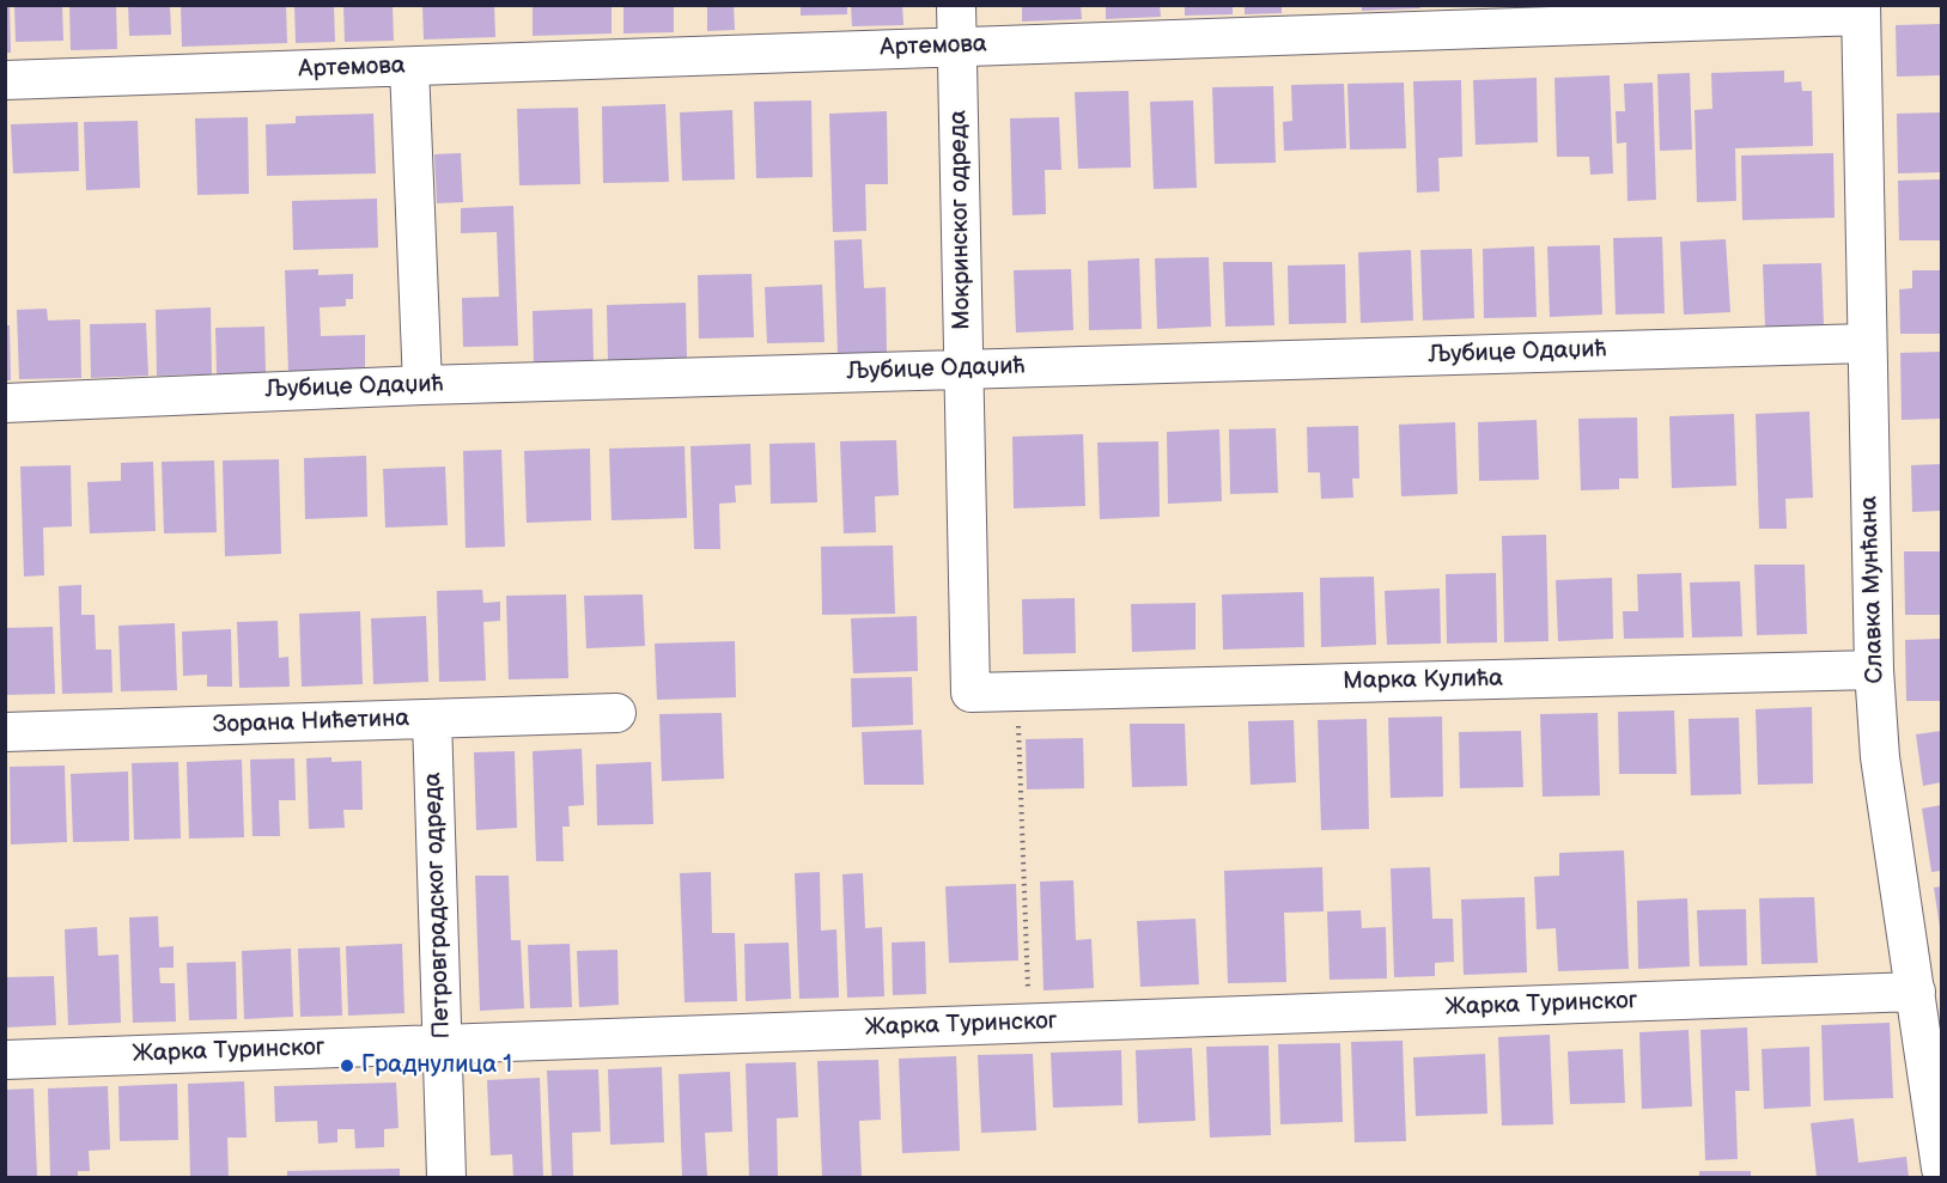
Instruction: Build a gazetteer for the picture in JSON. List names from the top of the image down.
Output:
{
  "streets": {
    "street": [
      "Артемова",
      "Мокринског одреда",
      "Љубице Одаџић",
      "Славка Мунћана",
      "Марка Кулића",
      "Зорана Нићетина",
      "Петровградског одреда",
      "Жарка Туринског"
    ]
  },
  "crossings": [
    ["Артемова", "Мокринског одреда"],
    ["Артемова", "Славка Мунћана"],
    ["Мокринског одреда", "Љубице Одаџић"],
    ["Мокринског одреда", "Марка Кулића"],
    ["Љубице Одаџић", "Славка Мунћана"],
    ["Славка Мунћана", "Марка Кулића"],
    ["Славка Мунћана", "Жарка Туринског"],
    ["Зорана Нићетина", "Петровградског одреда"],
    ["Петровградског одреда", "Жарка Туринског"]
  ],
  "places": ["Граднулица 1"]
}
